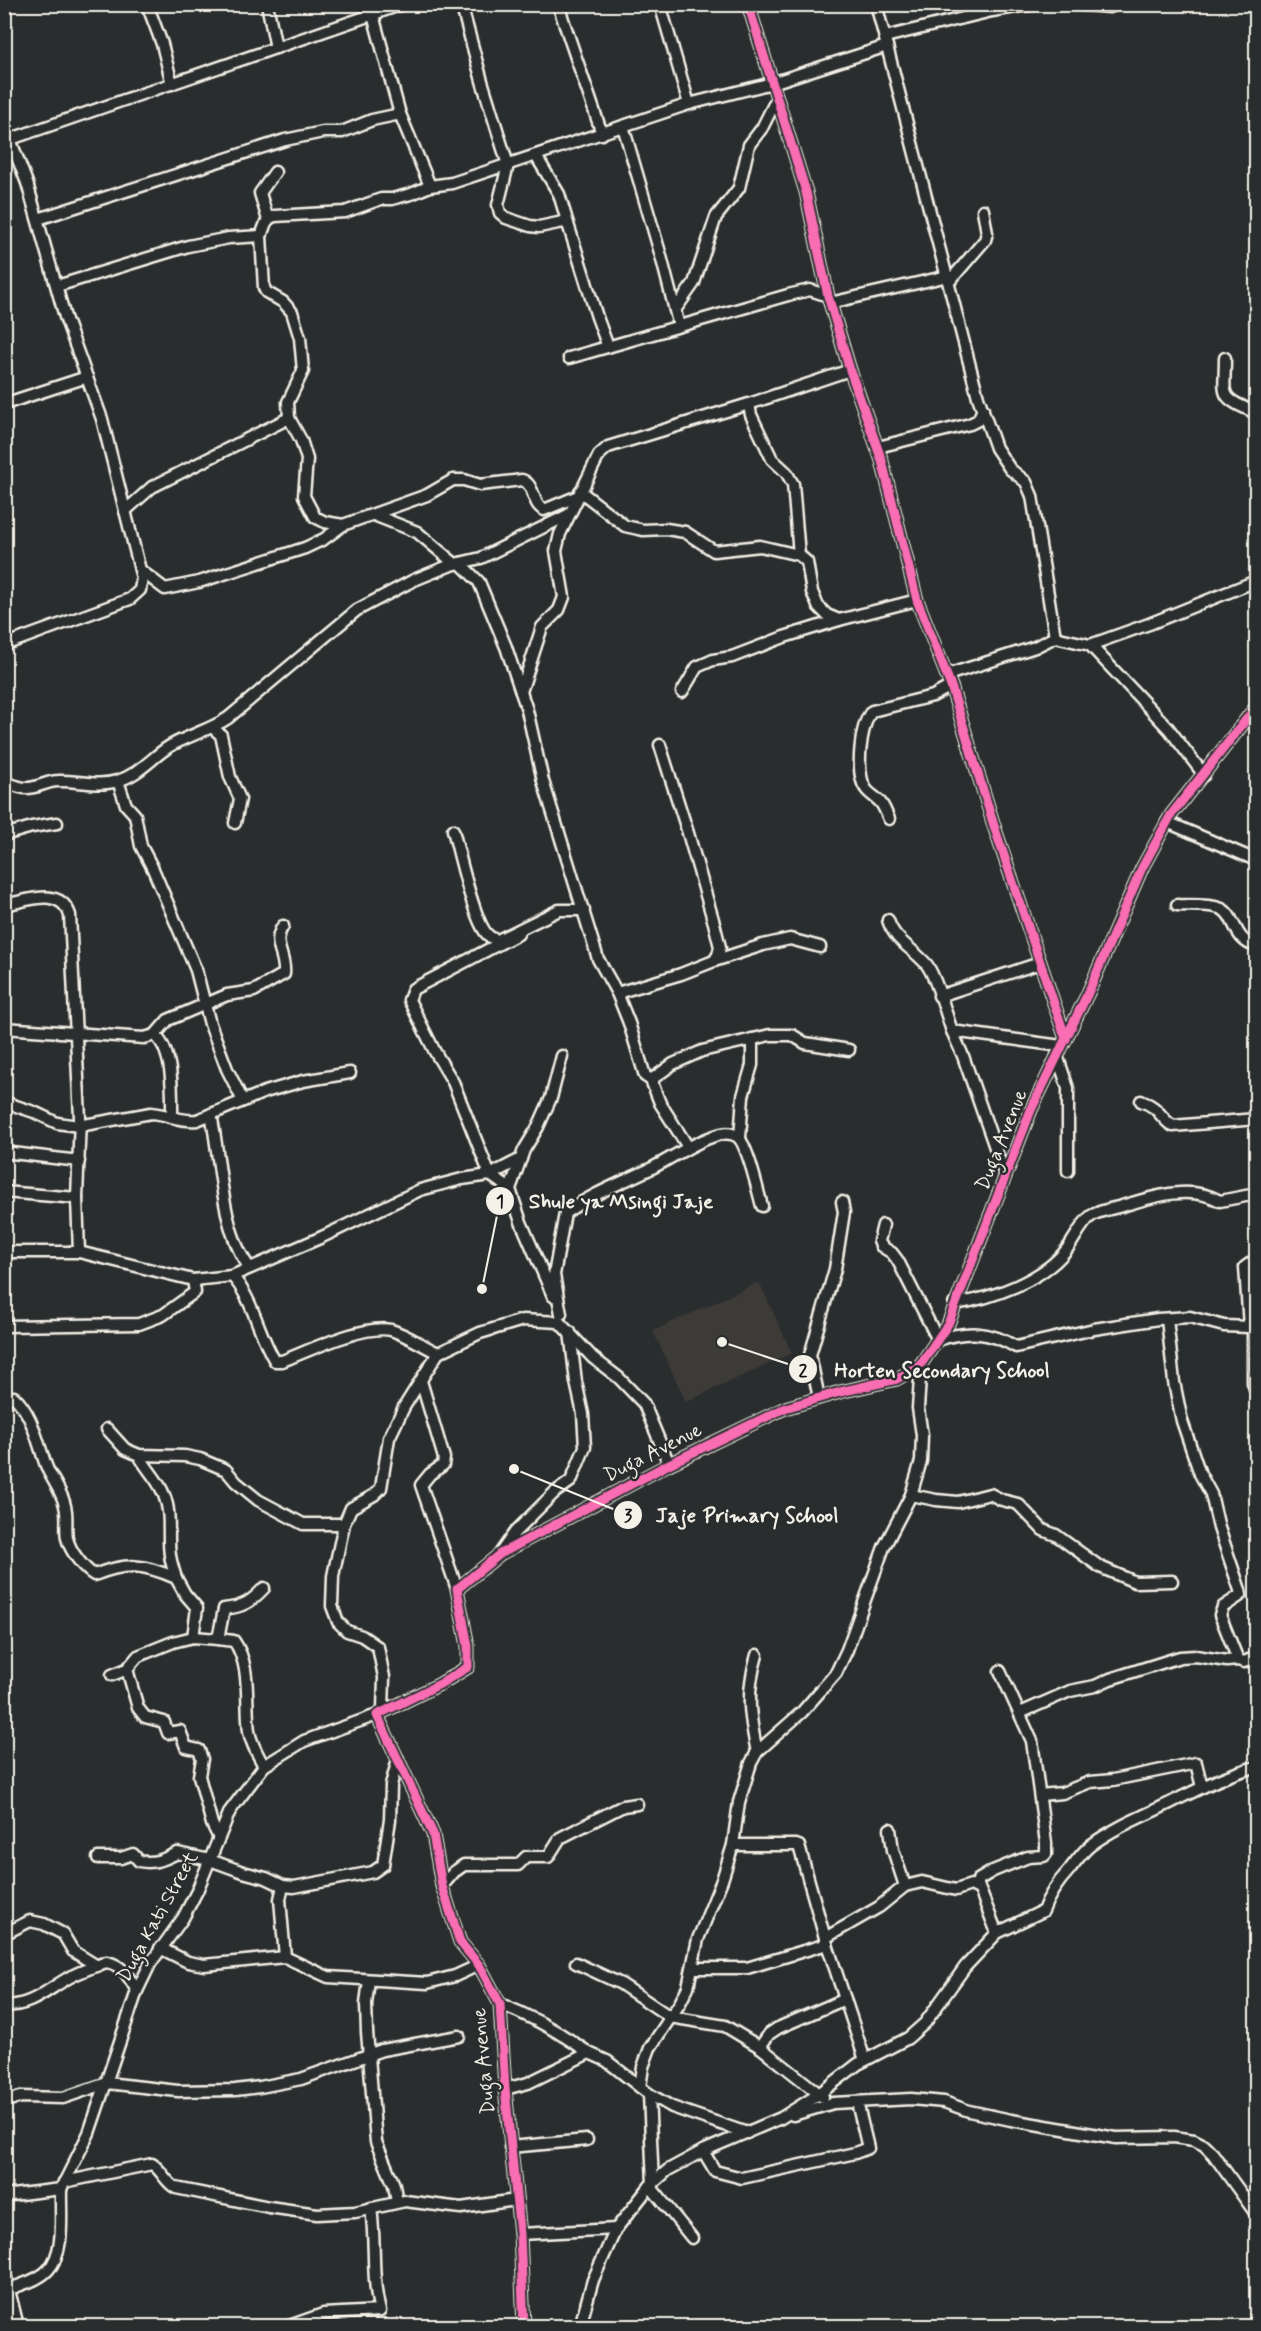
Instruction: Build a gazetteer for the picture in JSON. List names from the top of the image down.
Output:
{
  "streets": {
    "street": ["Duga Avenue", "Duga Kati Street"]
  },
  "crossings": [
    ["Duga Avenue", "Duga Kati Street"]
  ],
  "places": ["Shule ya Msingi Jaje", "Horten Secondary School", "Jaje Primary School"]
}
